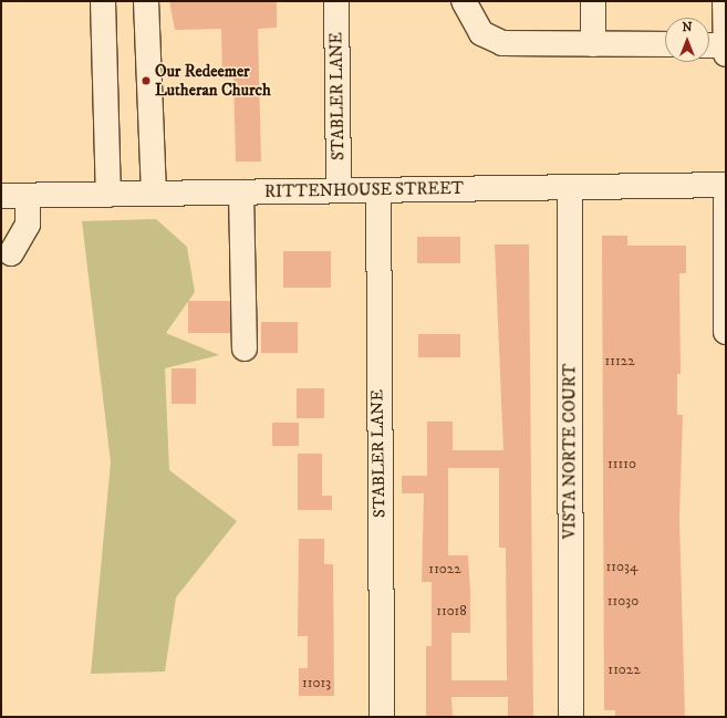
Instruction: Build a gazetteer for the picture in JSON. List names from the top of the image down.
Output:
{
  "streets": {
    "street": ["STABLER LANE", "RITTENHOUSE STREET", "VISTA NORTE COURT"]
  },
  "crossings": [
    ["STABLER LANE", "RITTENHOUSE STREET"],
    ["RITTENHOUSE STREET", "VISTA NORTE COURT"]
  ],
  "places": ["Our Redeemer Lutheran Church"],
  "house_numbers": [
    "11122",
    "11110",
    "11034",
    "11022",
    "11030",
    "11018",
    "11022",
    "11013"
  ],
  "north": "top"
}
